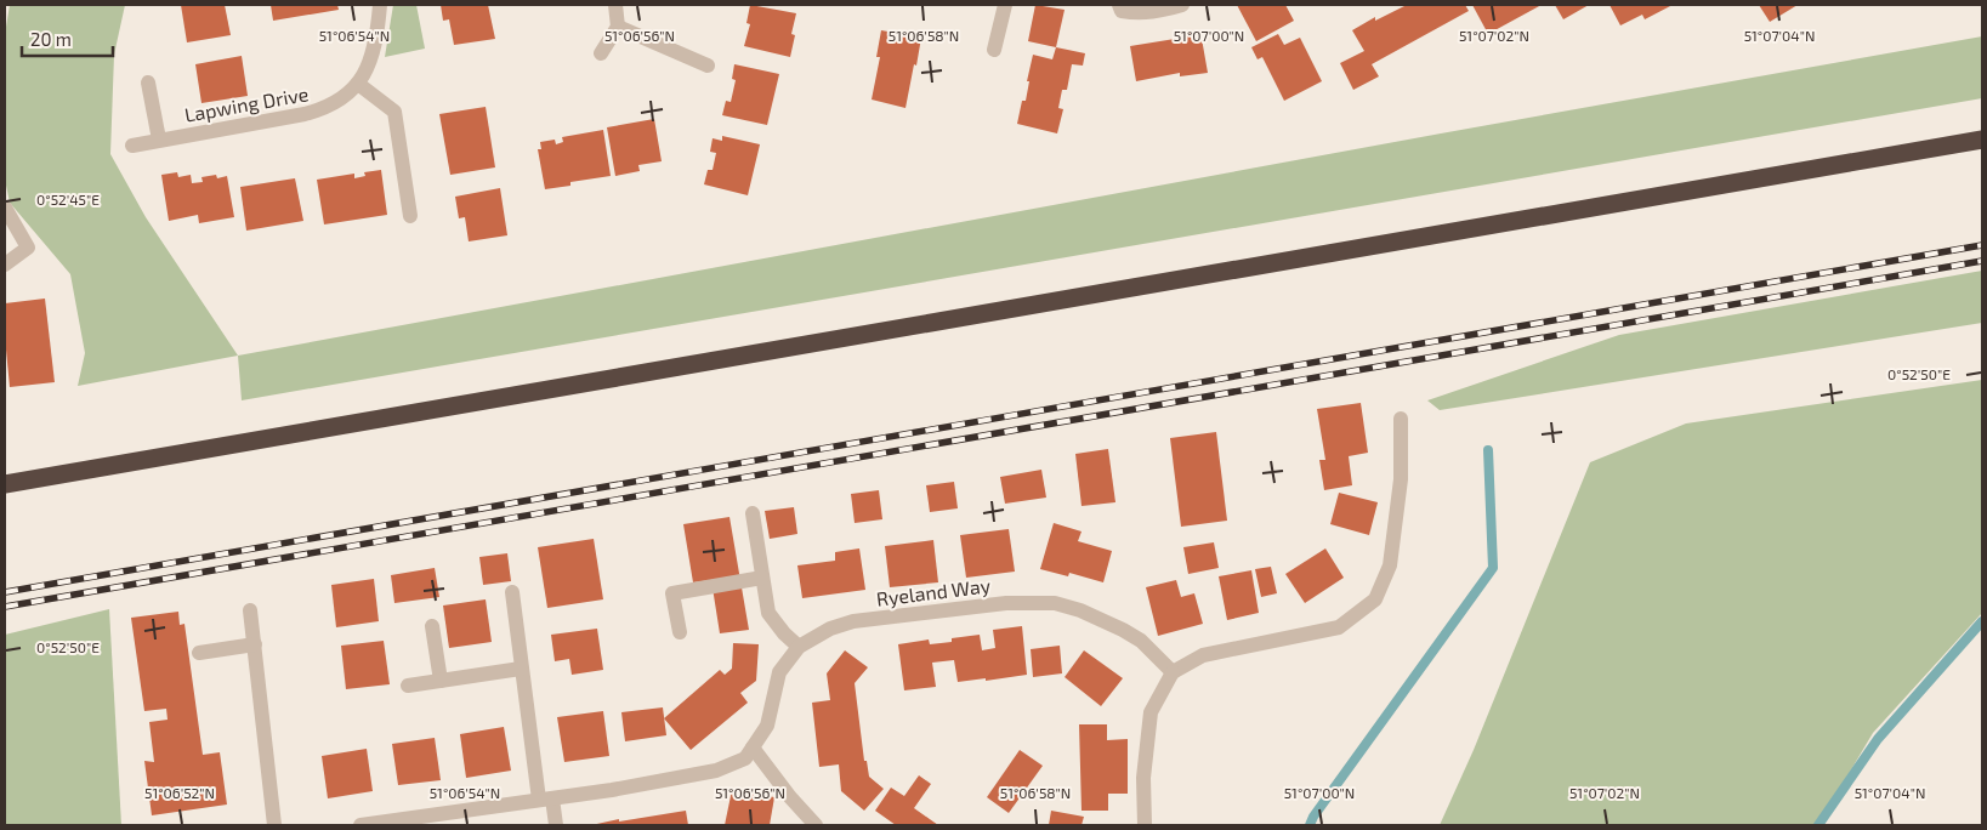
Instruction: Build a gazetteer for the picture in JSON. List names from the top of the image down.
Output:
{
  "streets": {
    "street": ["Lapwing Drive", "Ryeland Way"]
  },
  "scale_bar": "20 m",
  "coordinates": [
    "51°06'54\"N",
    "51°06'56\"N",
    "51°06'58\"N",
    "51°07'00\"N",
    "51°07'02\"N",
    "51°07'04\"N",
    "0°52'45\"E",
    "0°52'50\"E",
    "51°06'52\"N"
  ]
}
